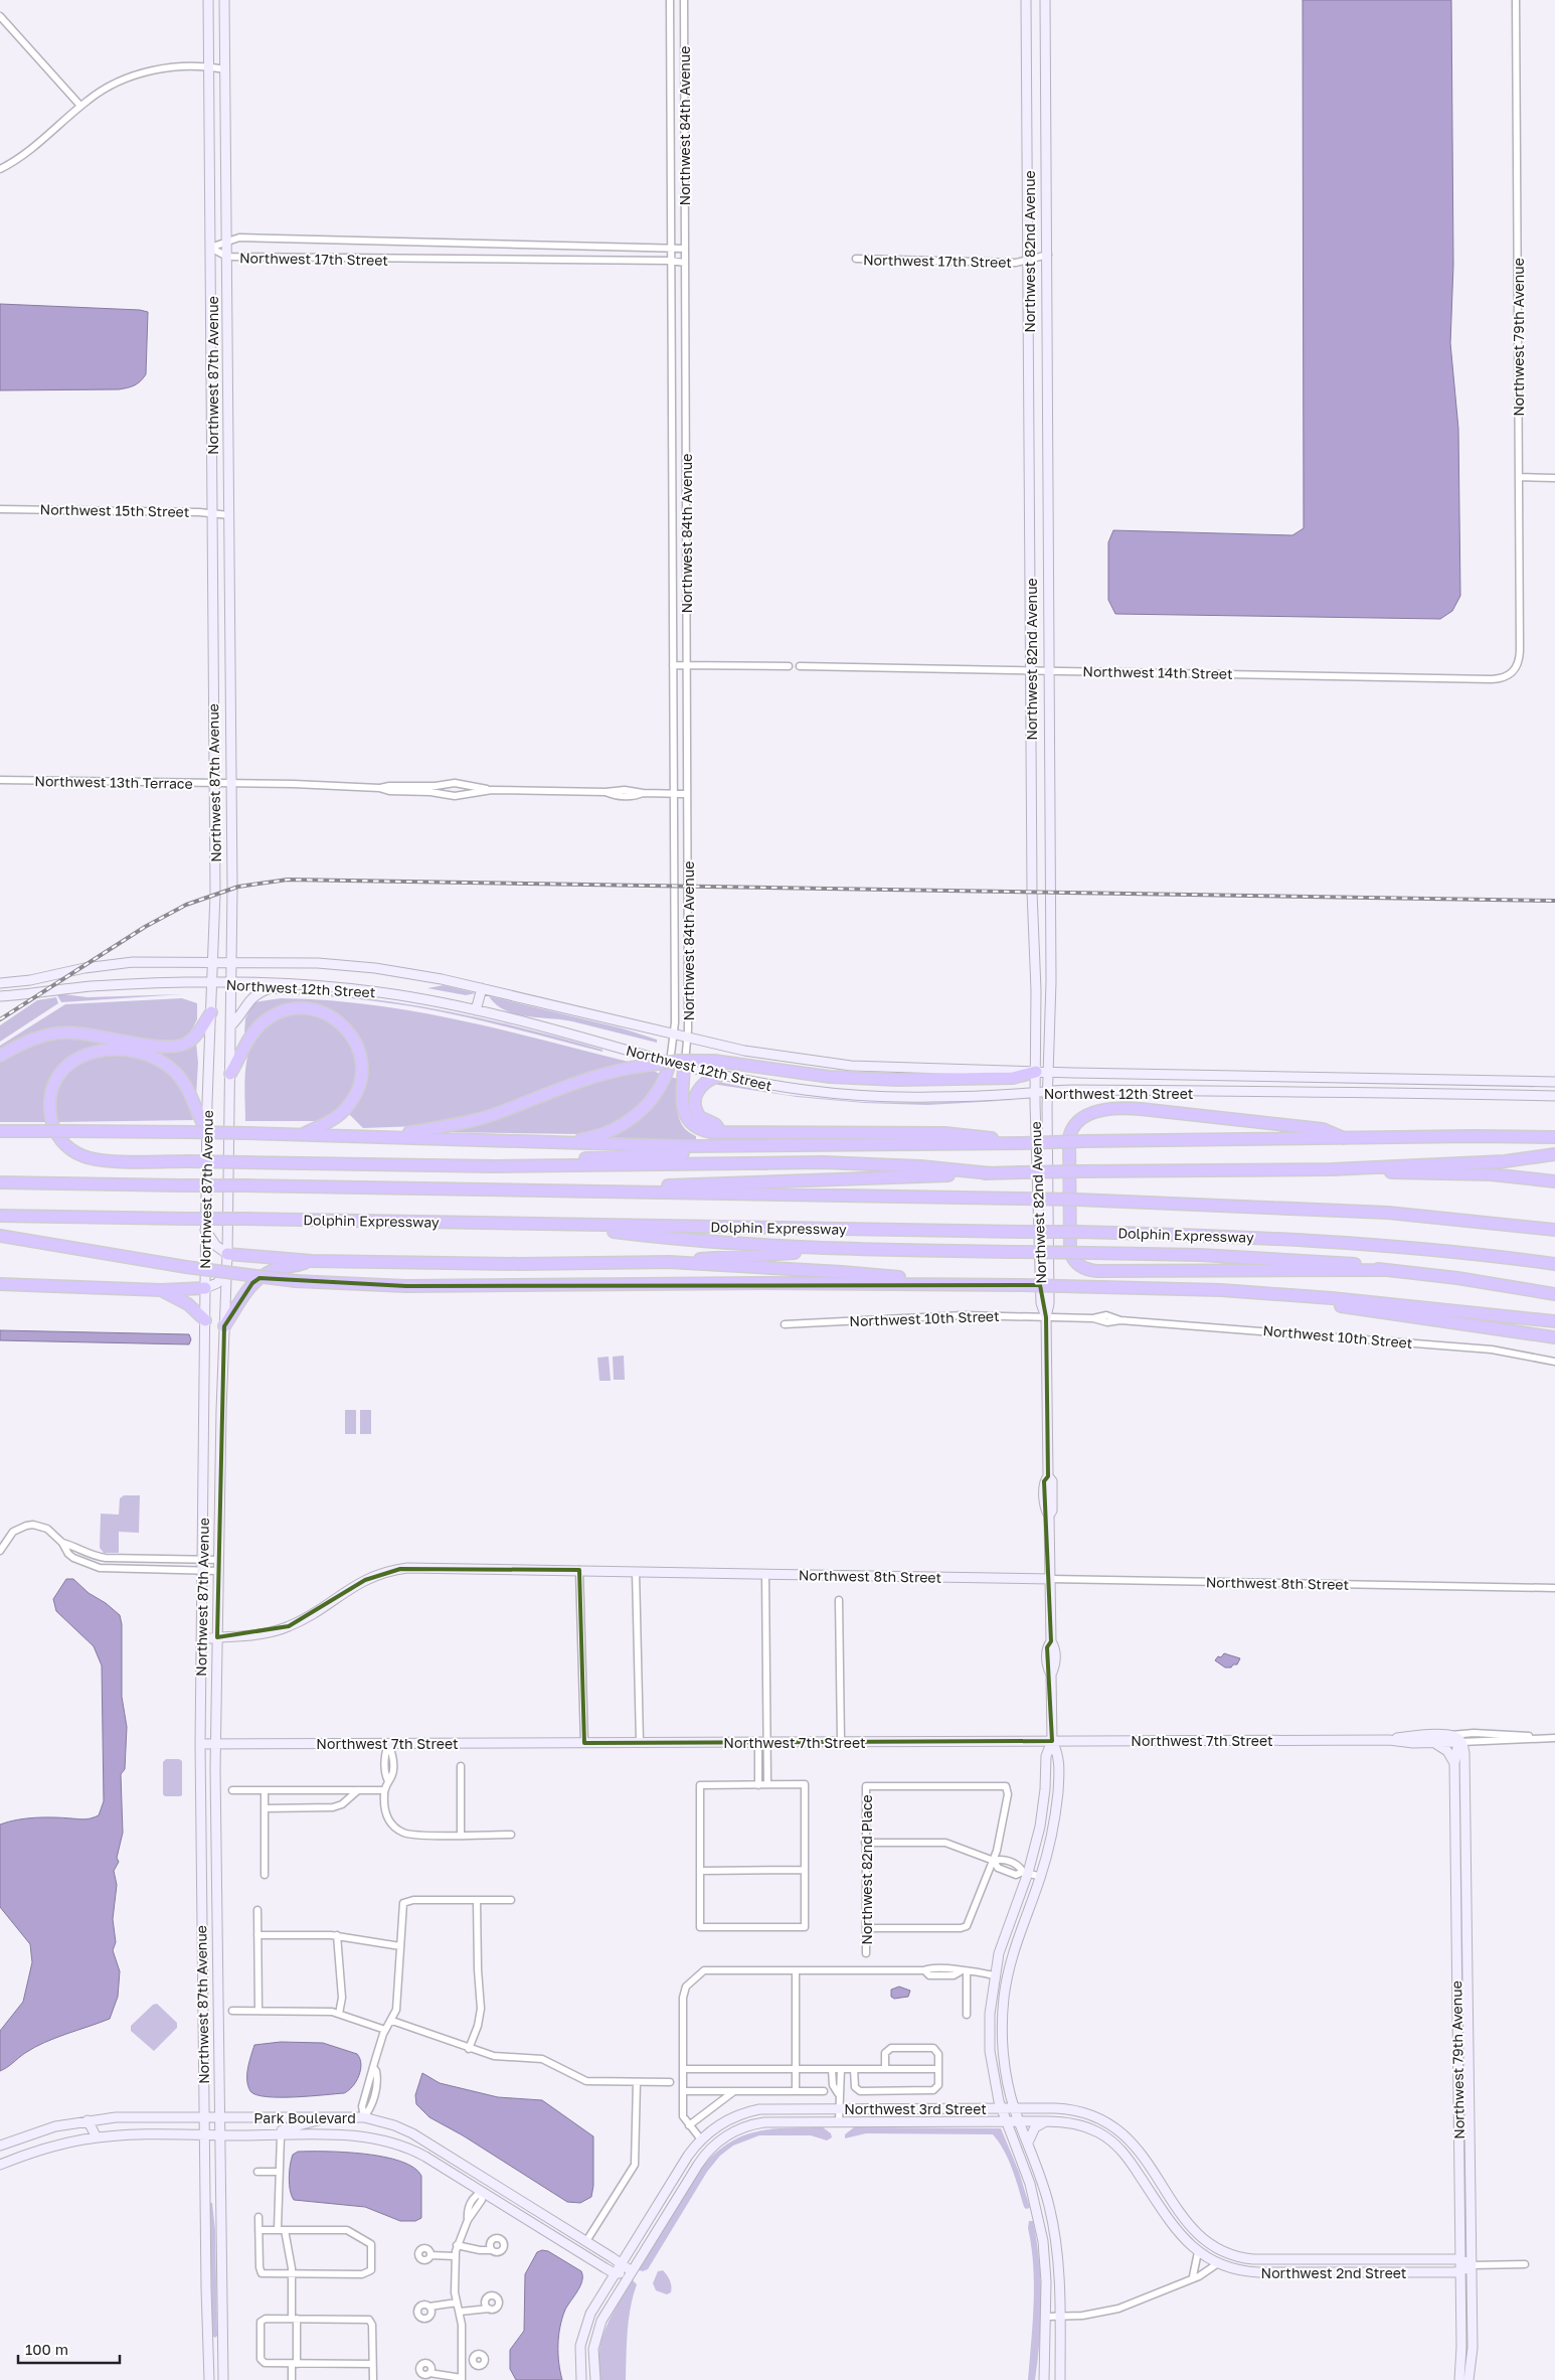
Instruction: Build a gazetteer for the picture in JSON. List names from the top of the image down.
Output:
{
  "streets": {
    "highway": ["Dolphin Expressway"],
    "street": [
      "Northwest 84th Avenue",
      "Northwest 82nd Avenue",
      "Northwest 17th Street",
      "Northwest 79th Avenue",
      "Northwest 87th Avenue",
      "Northwest 15th Street",
      "Northwest 14th Street",
      "Northwest 13th Terrace",
      "Northwest 12th Street",
      "Northwest 10th Street",
      "Northwest 8th Street",
      "Northwest 7th Street",
      "Northwest 82nd Place",
      "Northwest 3rd Street",
      "Park Boulevard",
      "Northwest 2nd Street"
    ]
  },
  "crossings": [
    ["Northwest 84th Avenue", "Northwest 17th Street"],
    ["Northwest 84th Avenue", "Northwest 13th Terrace"],
    ["Northwest 84th Avenue", "Northwest 12th Street"],
    ["Northwest 82nd Avenue", "Northwest 17th Street"],
    ["Northwest 82nd Avenue", "Northwest 14th Street"],
    ["Northwest 82nd Avenue", "Northwest 12th Street"],
    ["Northwest 82nd Avenue", "Northwest 10th Street"],
    ["Northwest 82nd Avenue", "Northwest 8th Street"],
    ["Northwest 82nd Avenue", "Northwest 7th Street"],
    ["Northwest 82nd Avenue", "Northwest 3rd Street"],
    ["Northwest 17th Street", "Northwest 87th Avenue"],
    ["Northwest 79th Avenue", "Northwest 14th Street"],
    ["Northwest 79th Avenue", "Northwest 7th Street"],
    ["Northwest 79th Avenue", "Northwest 2nd Street"],
    ["Northwest 87th Avenue", "Northwest 15th Street"],
    ["Northwest 87th Avenue", "Northwest 13th Terrace"],
    ["Northwest 87th Avenue", "Northwest 12th Street"],
    ["Northwest 87th Avenue", "Northwest 8th Street"],
    ["Northwest 87th Avenue", "Northwest 7th Street"],
    ["Northwest 87th Avenue", "Park Boulevard"],
    ["Northwest 3rd Street", "Park Boulevard"],
    ["Northwest 3rd Street", "Northwest 2nd Street"]
  ],
  "scale_bar": "100 m"
}
